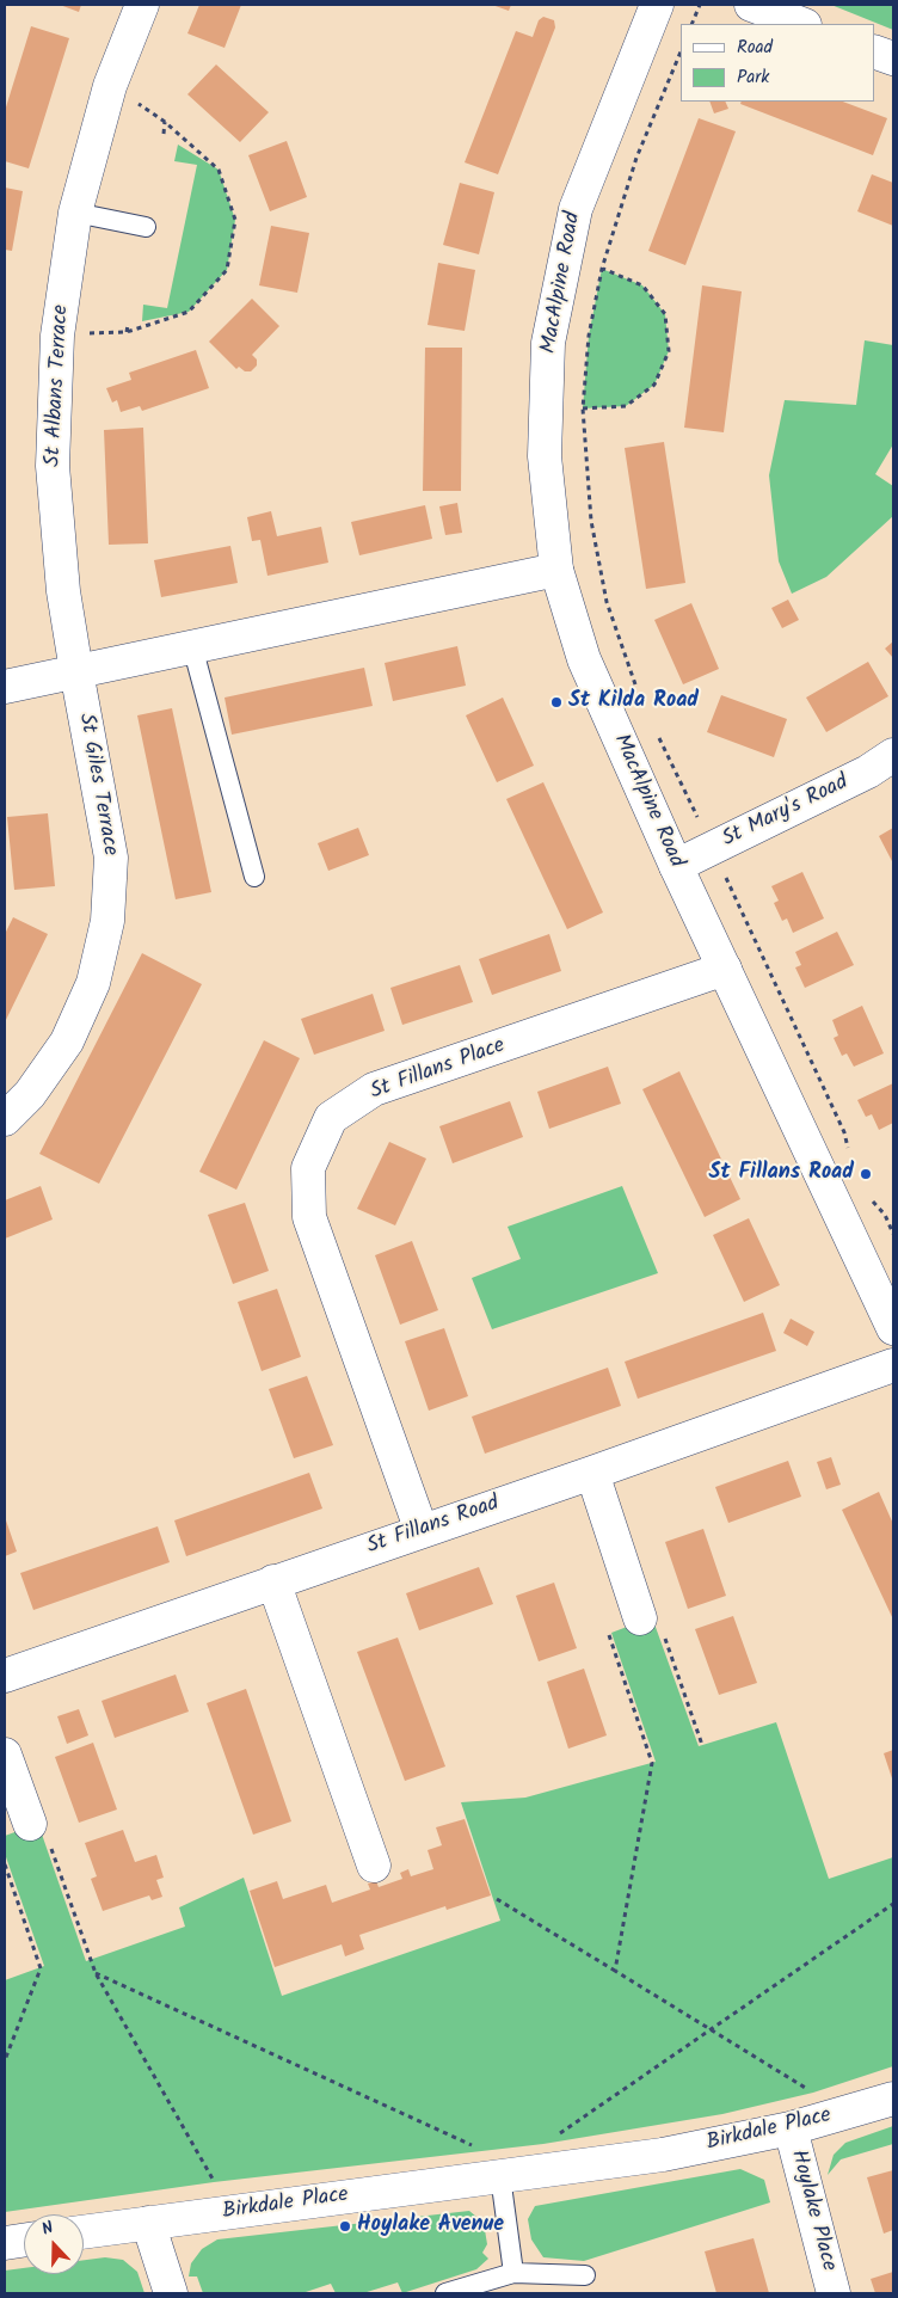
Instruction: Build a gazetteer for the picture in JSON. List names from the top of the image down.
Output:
{
  "streets": {
    "street": [
      "MacAlpine Road",
      "St Albans Terrace",
      "St Giles Terrace",
      "St Mary's Road",
      "St Fillans Place",
      "St Fillans Road",
      "Birkdale Place",
      "Hoylake Place"
    ]
  },
  "crossings": [
    ["MacAlpine Road", "St Mary's Road"],
    ["MacAlpine Road", "St Fillans Place"],
    ["St Albans Terrace", "St Giles Terrace"],
    ["St Fillans Place", "St Fillans Road"],
    ["Birkdale Place", "Hoylake Place"]
  ],
  "places": ["St Kilda Road", "St Fillans Road", "Hoylake Avenue"],
  "legend": ["Road", "Park"],
  "north": "top"
}
